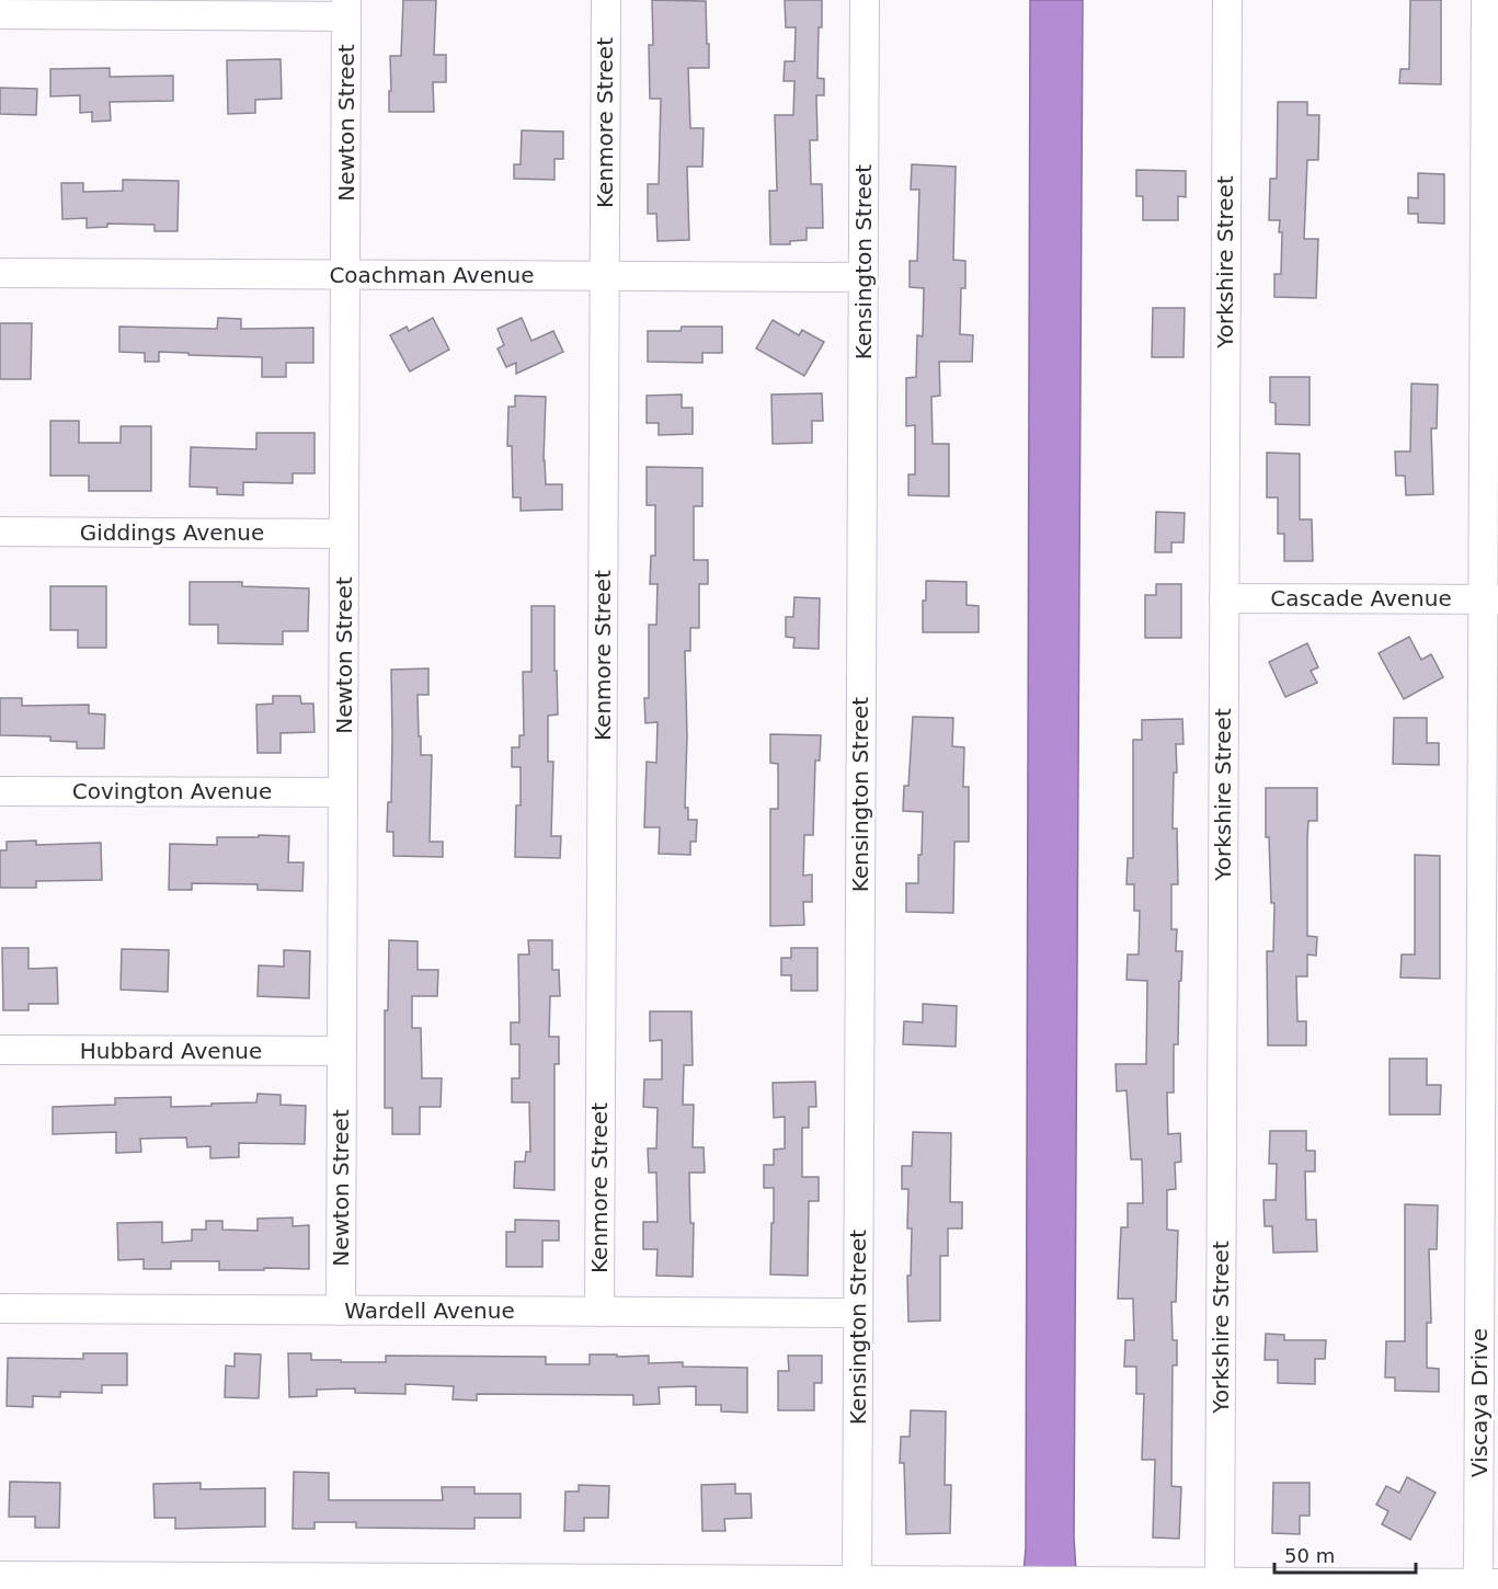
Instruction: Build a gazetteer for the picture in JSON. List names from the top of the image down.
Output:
{
  "streets": {
    "street": [
      "Newton Street",
      "Kenmore Street",
      "Kensington Street",
      "Yorkshire Street",
      "Coachman Avenue",
      "Giddings Avenue",
      "Cascade Avenue",
      "Covington Avenue",
      "Hubbard Avenue",
      "Wardell Avenue",
      "Viscaya Drive"
    ]
  },
  "crossings": [
    ["Newton Street", "Coachman Avenue"],
    ["Newton Street", "Giddings Avenue"],
    ["Newton Street", "Covington Avenue"],
    ["Newton Street", "Hubbard Avenue"],
    ["Newton Street", "Wardell Avenue"],
    ["Kenmore Street", "Coachman Avenue"],
    ["Kenmore Street", "Wardell Avenue"],
    ["Kensington Street", "Coachman Avenue"],
    ["Kensington Street", "Wardell Avenue"],
    ["Yorkshire Street", "Cascade Avenue"],
    ["Cascade Avenue", "Viscaya Drive"]
  ],
  "scale_bar": "50 m"
}
